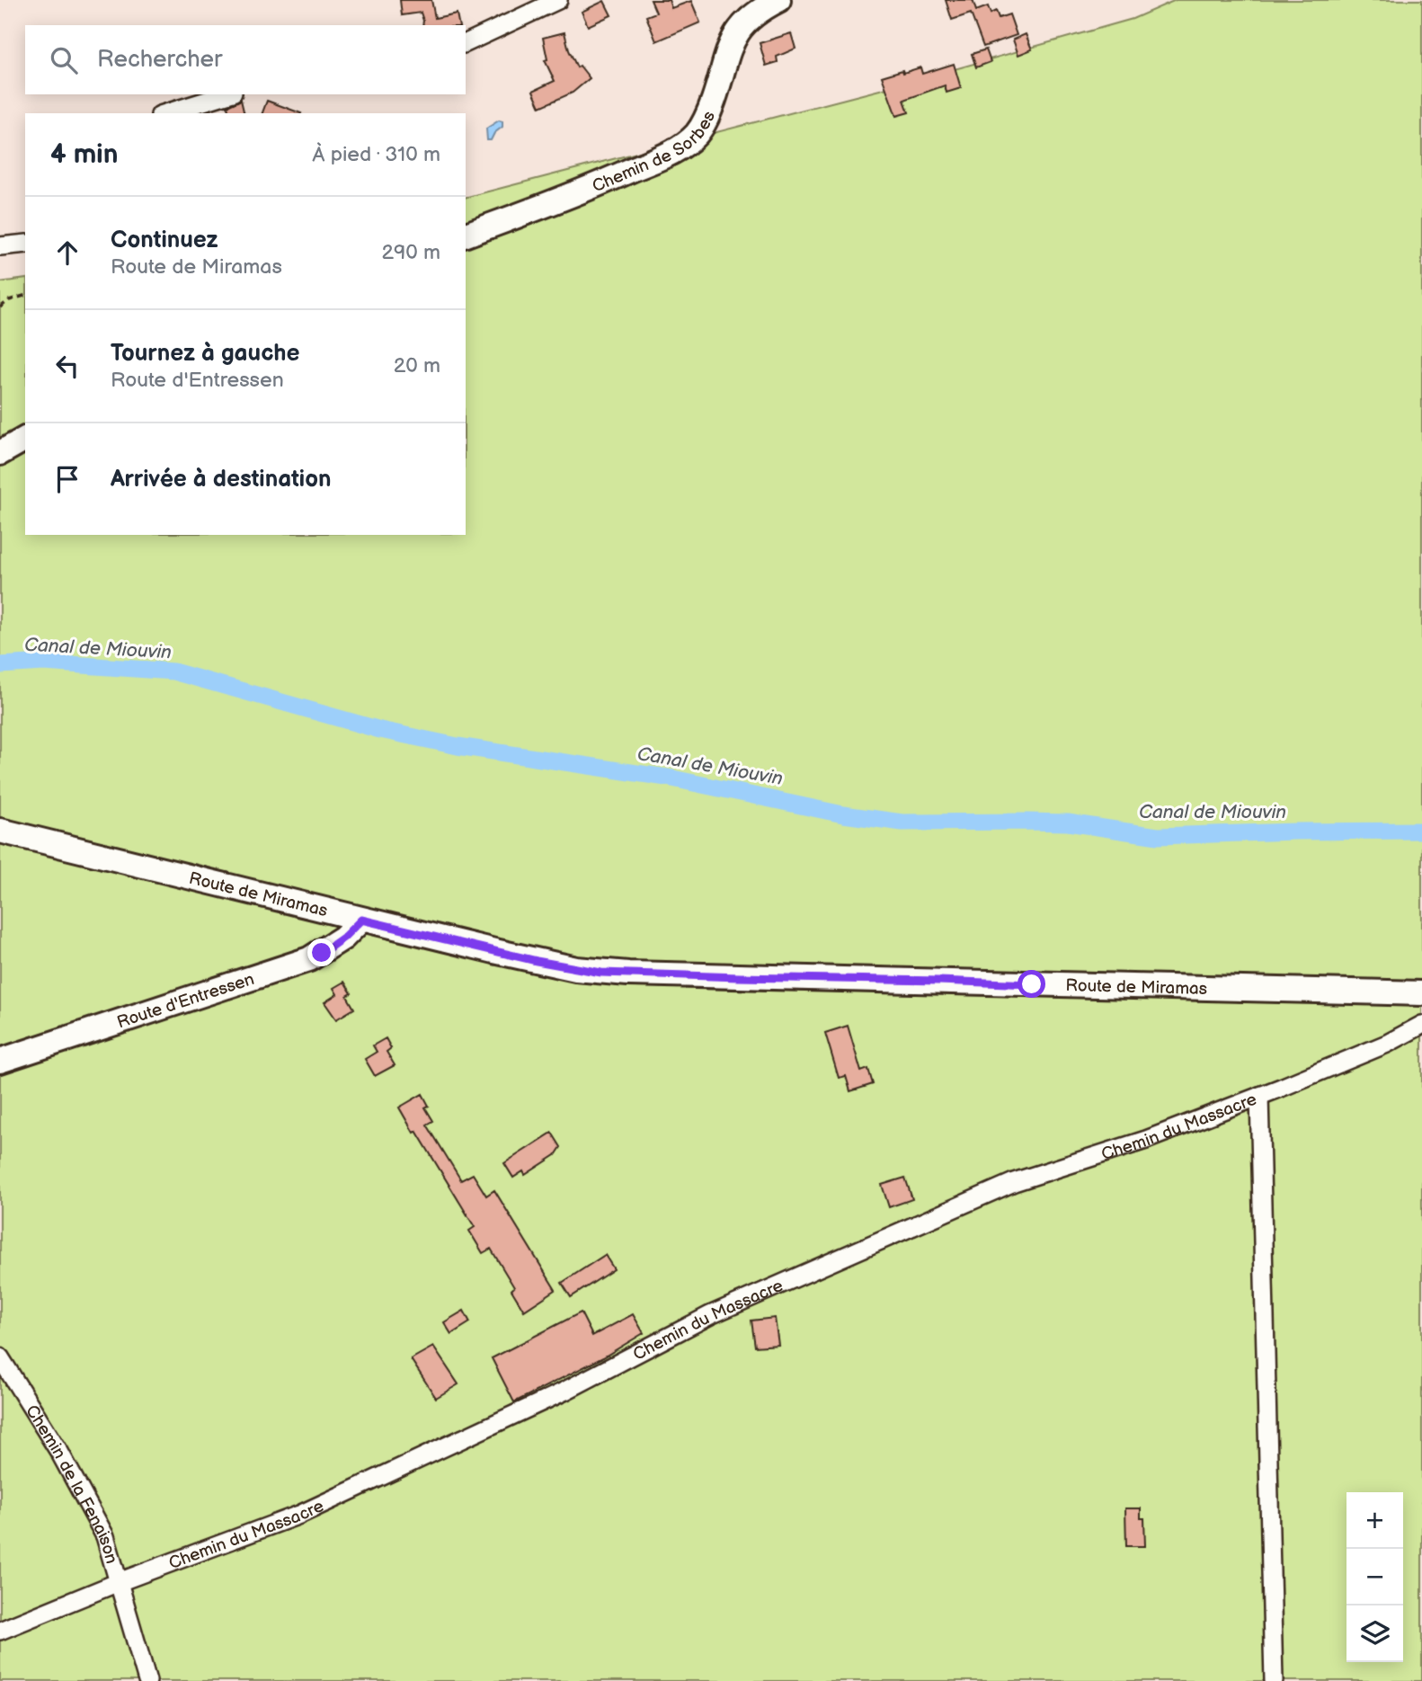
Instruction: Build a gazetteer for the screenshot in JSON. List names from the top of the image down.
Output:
{
  "streets": {
    "main road": ["Chemin de Sorbes", "Route de Miramas", "Route d'Entressen"],
    "street": ["Chemin du Massacre", "Chemin de la Fenaison"]
  },
  "crossings": [
    ["Route de Miramas", "Route d'Entressen"],
    ["Chemin du Massacre", "Chemin de la Fenaison"]
  ],
  "water": ["Canal de Miouvin"],
  "page": {
    "search": "Rechercher",
    "heading": ["4 min", "À pied · 310 m"],
    "list": [
      ["Continuez", "Route de Miramas", "290 m"],
      ["Tournez à gauche", "Route d'Entressen", "20 m"],
      "Arrivée à destination"
    ],
    "map_buttons": ["+", "−"]
  }
}
